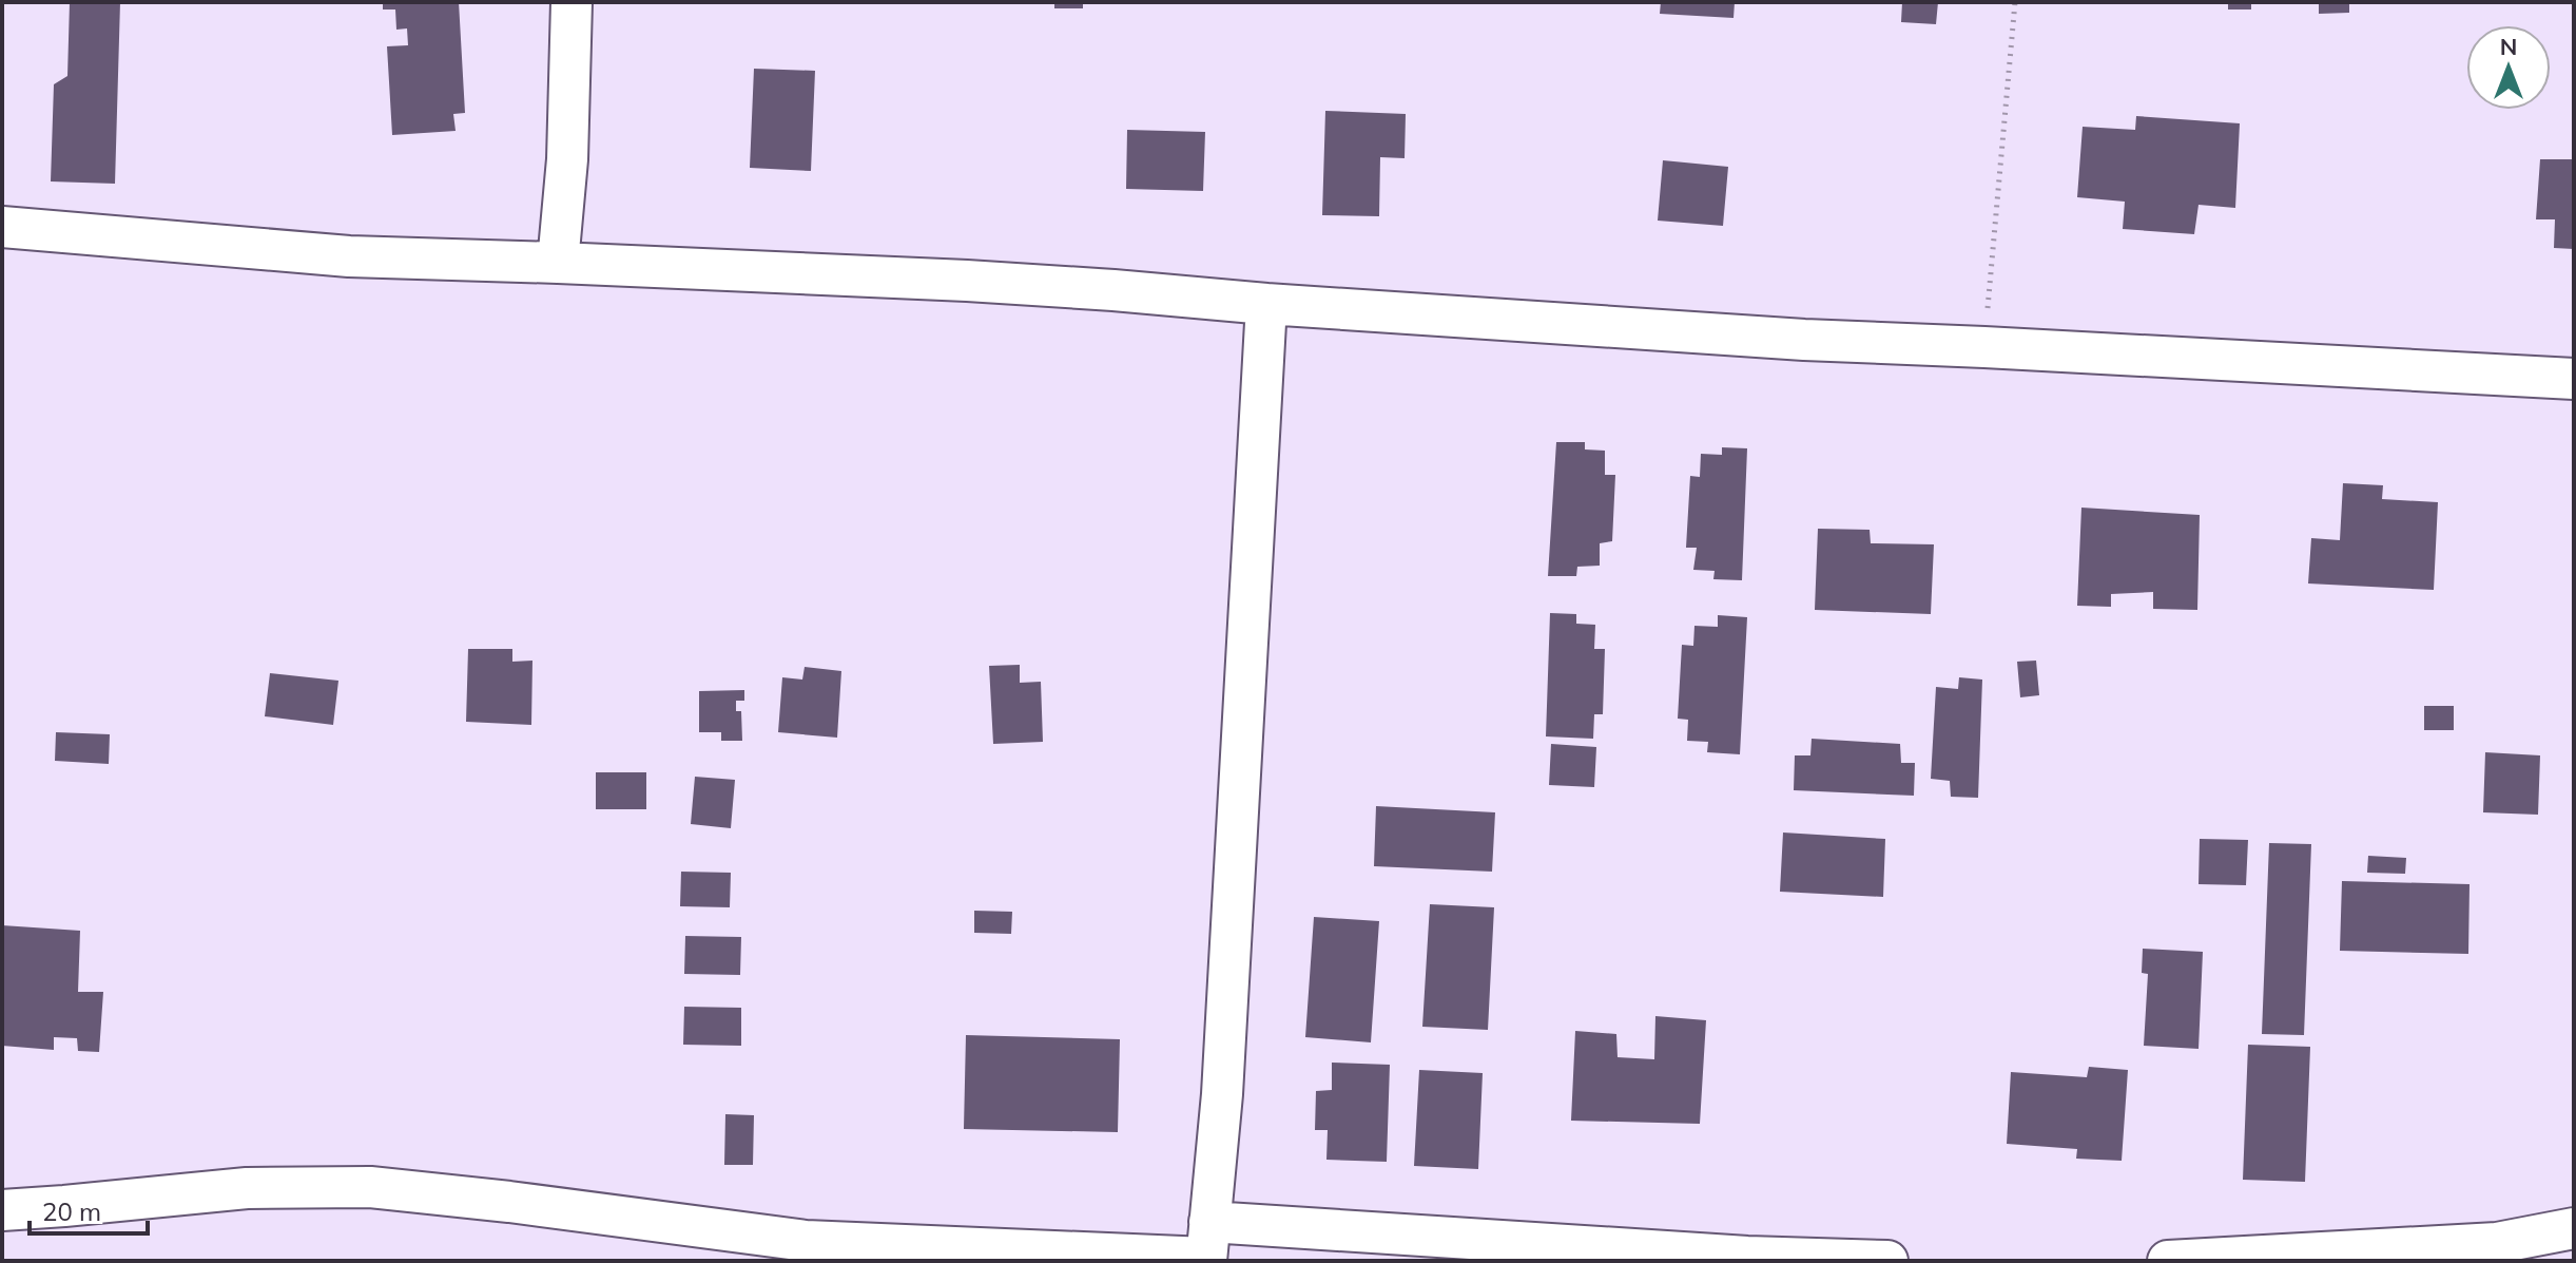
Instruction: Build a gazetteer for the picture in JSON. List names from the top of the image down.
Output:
{
  "scale_bar": "20 m",
  "north": "top"
}
